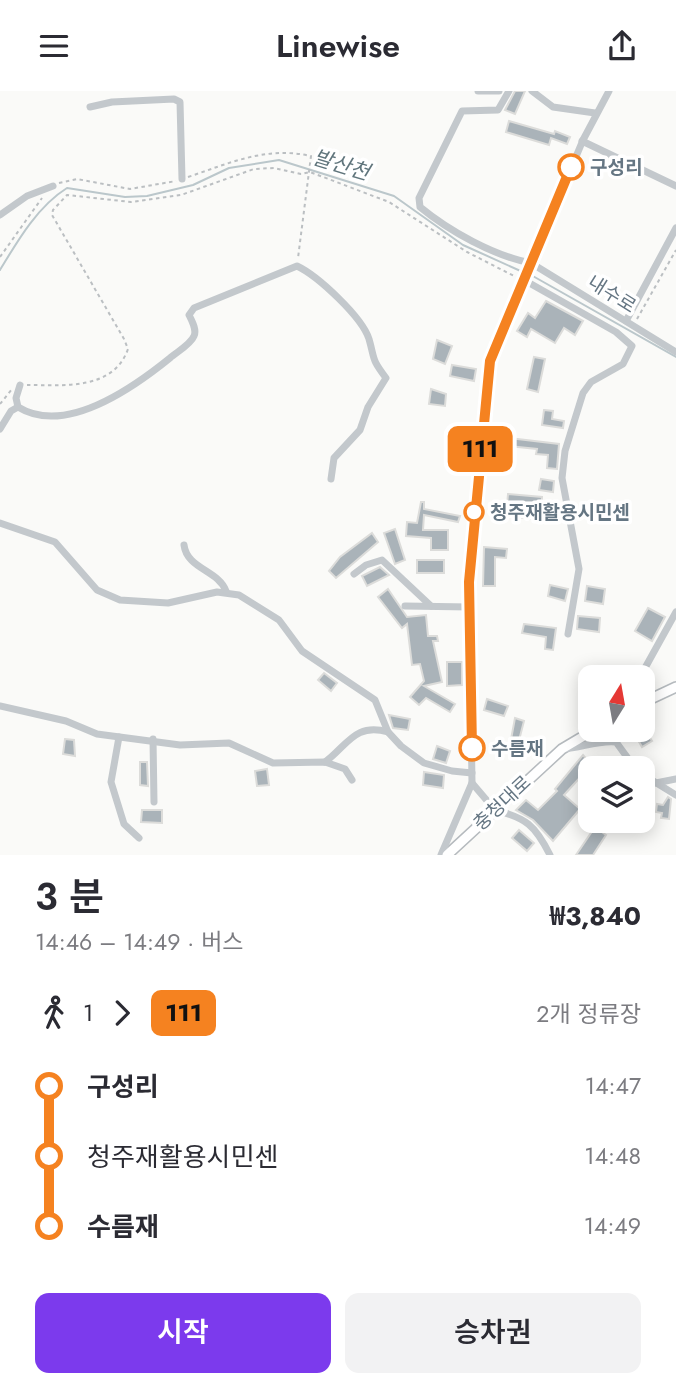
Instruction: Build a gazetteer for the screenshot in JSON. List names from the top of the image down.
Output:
{
  "streets": {
    "main road": ["충청대로"],
    "street": ["내수로"]
  },
  "water": ["발산천"],
  "places": ["구성리", "청주재활용시민센", "수름재"],
  "lines": ["bus line 111"],
  "north": "top",
  "page": {
    "header": "Linewise",
    "on_map": "111",
    "heading": ["3 분", "14:46 – 14:49 · 버스", "₩3,840"],
    "legs": ["1", "111", "2개 정류장"],
    "list": [
      {
        "name": "구성리",
        "value": "14:47"
      },
      {
        "name": "청주재활용시민센",
        "value": "14:48"
      },
      {
        "name": "수름재",
        "value": "14:49"
      }
    ],
    "buttons": ["시작", "승차권"]
  }
}
